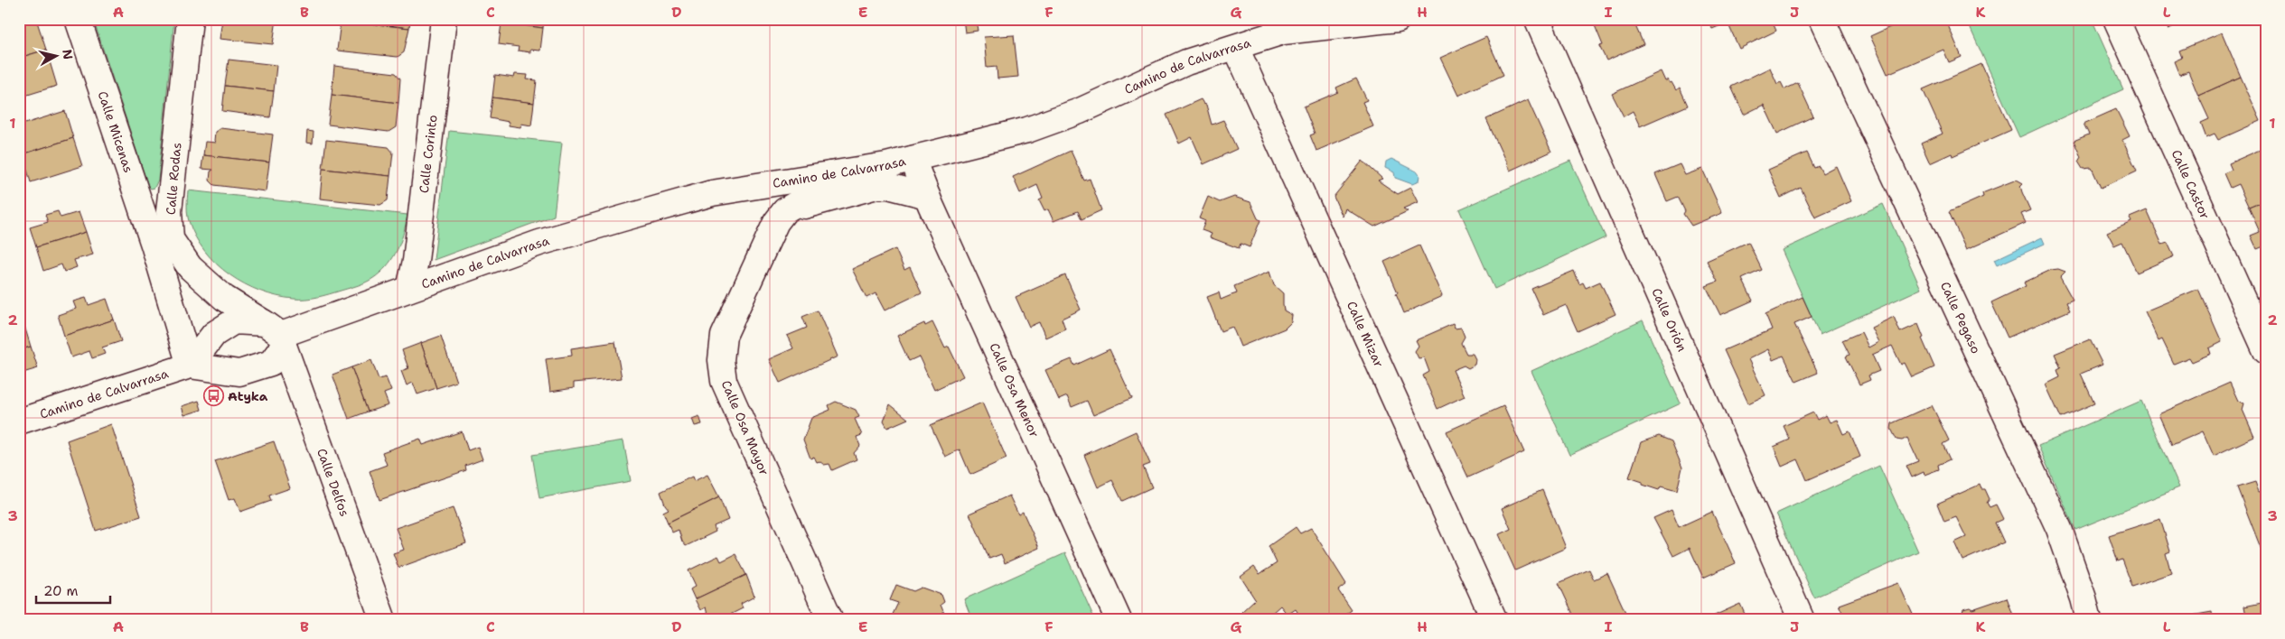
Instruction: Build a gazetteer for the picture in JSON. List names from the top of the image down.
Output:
{
  "streets": {
    "street": [
      "Camino de Calvarrasa",
      "Calle Micenas",
      "Calle Corinto",
      "Calle Rodas",
      "Calle Castor",
      "Calle Pegaso",
      "Calle Orión",
      "Calle Mizar",
      "Calle Osa Menor",
      "Calle Osa Mayor",
      "Calle Delfos"
    ]
  },
  "crossings": [
    ["Camino de Calvarrasa", "Calle Micenas"],
    ["Camino de Calvarrasa", "Calle Corinto"],
    ["Camino de Calvarrasa", "Calle Mizar"],
    ["Camino de Calvarrasa", "Calle Osa Menor"],
    ["Camino de Calvarrasa", "Calle Osa Mayor"],
    ["Camino de Calvarrasa", "Calle Delfos"],
    ["Calle Micenas", "Calle Rodas"]
  ],
  "places": {
    "bus stop": ["Atyka"]
  },
  "scale_bar": "20 m",
  "north": "right",
  "grid": {
    "columns": [
      "A",
      "B",
      "C",
      "D",
      "E",
      "F",
      "G",
      "H",
      "I",
      "J",
      "K",
      "L"
    ],
    "rows": ["1", "2", "3"]
  }
}
